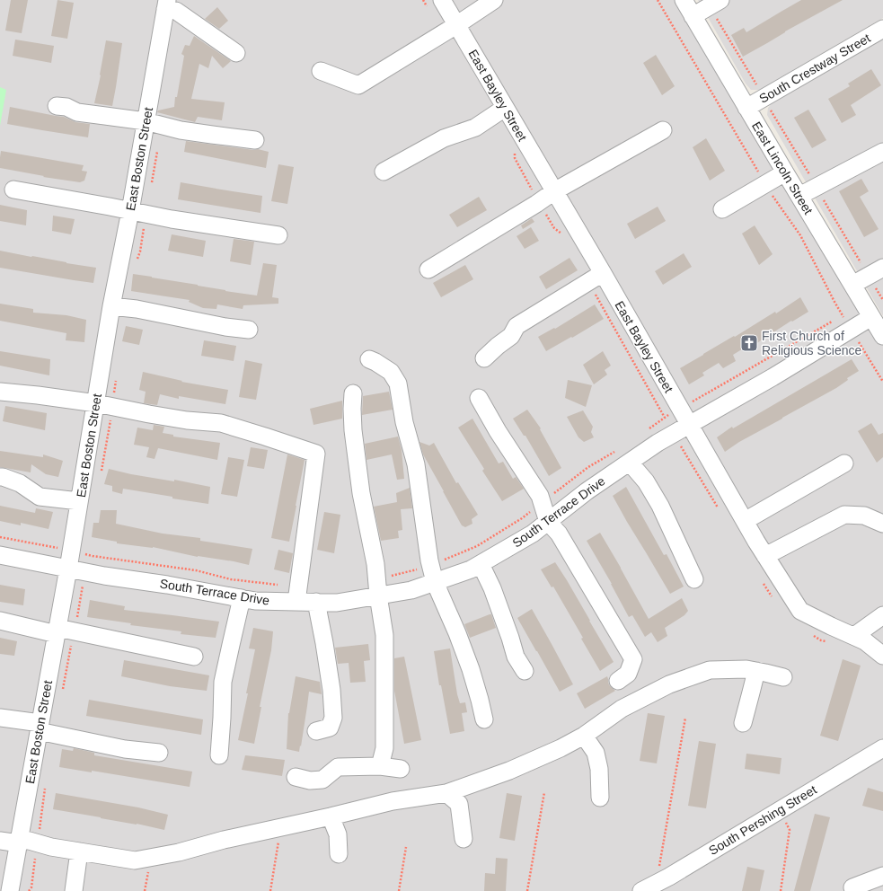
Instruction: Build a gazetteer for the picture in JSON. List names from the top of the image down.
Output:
{
  "streets": {
    "street": [
      "South Crestway Street",
      "East Bayley Street",
      "East Boston Street",
      "East Lincoln Street",
      "South Terrace Drive",
      "South Pershing Street"
    ]
  },
  "crossings": [
    ["South Crestway Street", "East Lincoln Street"],
    ["East Bayley Street", "South Terrace Drive"],
    ["East Boston Street", "South Terrace Drive"],
    ["East Lincoln Street", "South Terrace Drive"]
  ],
  "places": {
    "church": ["First Church of Religious Science"]
  }
}
